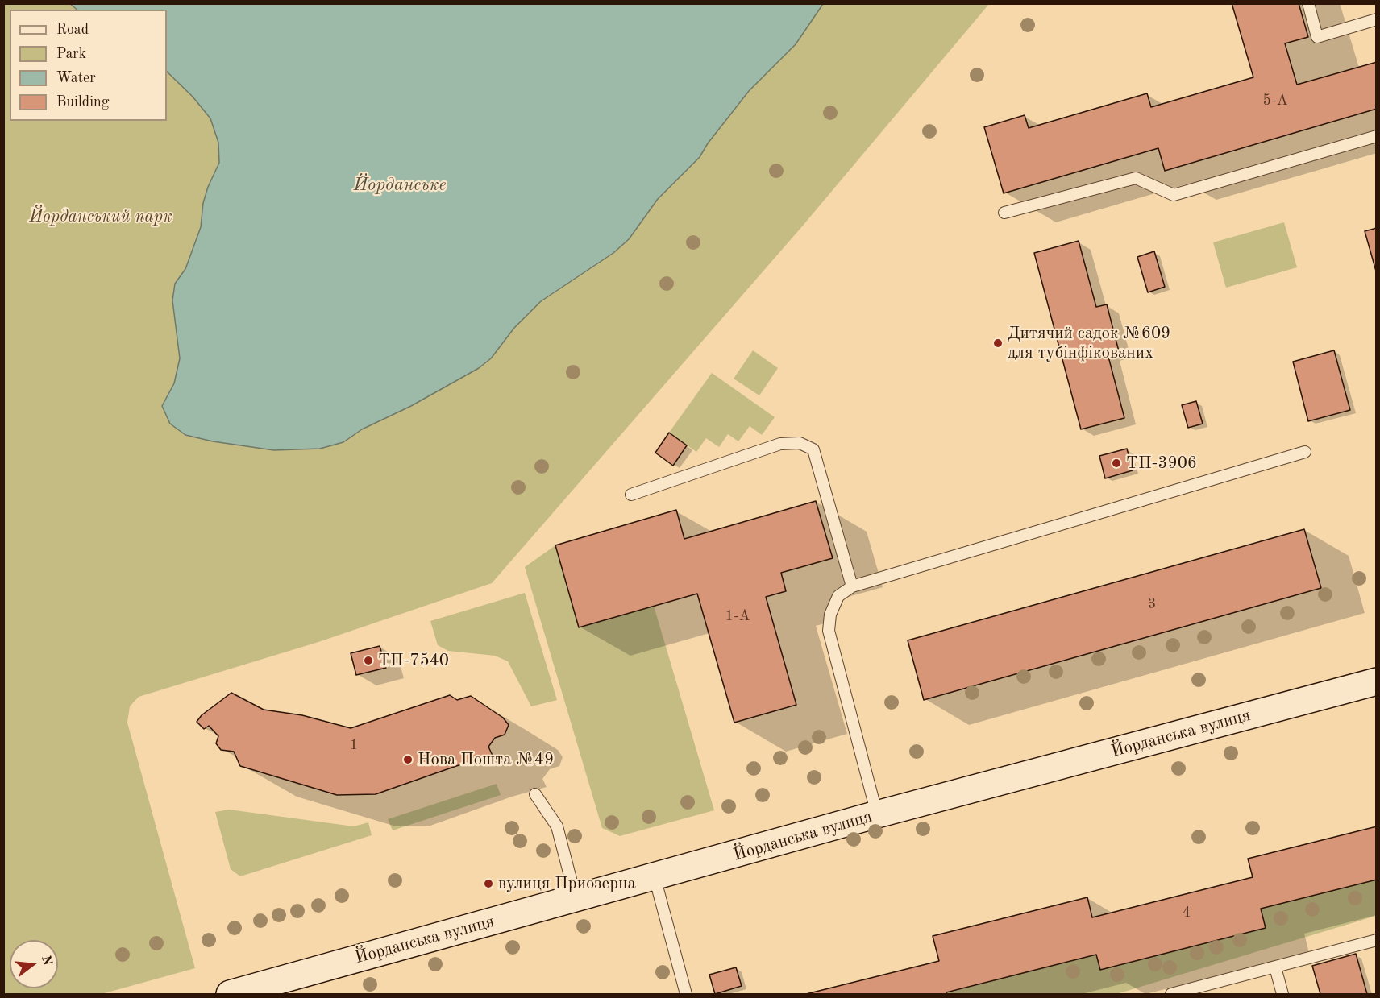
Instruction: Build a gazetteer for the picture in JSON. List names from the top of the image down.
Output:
{
  "streets": {
    "main road": ["Йорданська вулиця"]
  },
  "water": ["Йорданське"],
  "parks": ["Йорданський парк"],
  "places": [
    "Дитячий садок №609 для тубінфікованих",
    "ТП-3906",
    "ТП-7540",
    "Нова Пошта №49",
    "вулиця Приозерна"
  ],
  "house_numbers": [
    "5-А",
    "3",
    "1-А",
    "1",
    "4"
  ],
  "legend": [
    "Road",
    "Park",
    "Water",
    "Building"
  ],
  "north": "right"
}
